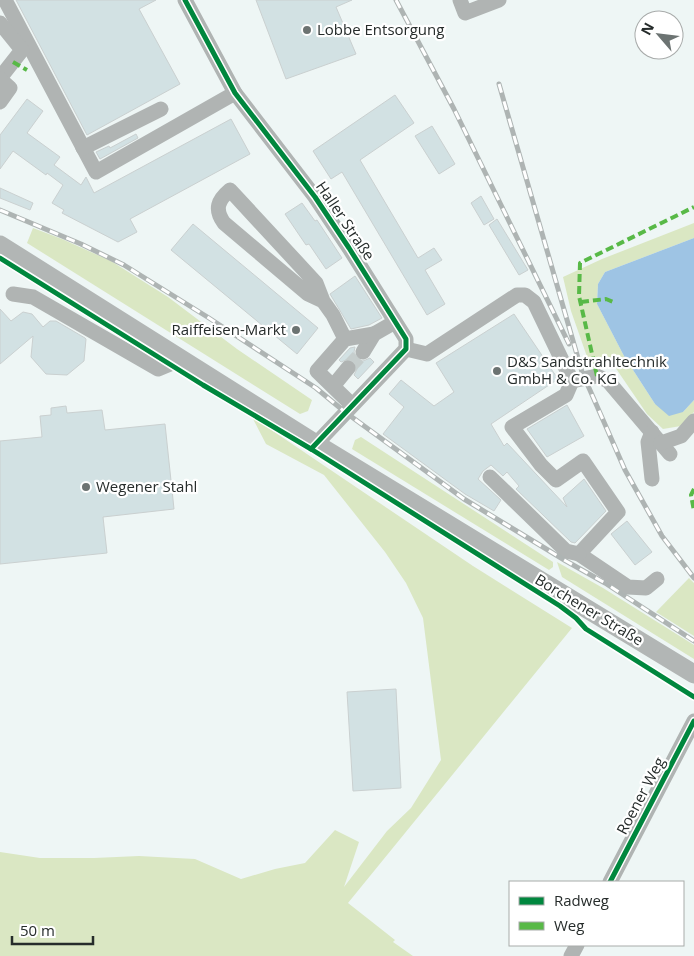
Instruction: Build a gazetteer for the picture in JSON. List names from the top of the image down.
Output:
{
  "streets": {
    "main road": ["Borchener Straße"],
    "street": ["Haller Straße", "Roener Weg"]
  },
  "places": [
    "Lobbe Entsorgung",
    "Raiffeisen-Markt",
    "D&S Sandstrahltechnik GmbH & Co. KG",
    "Wegener Stahl"
  ],
  "legend": ["Radweg", "Weg"],
  "scale_bar": "50 m",
  "north": "top left"
}
